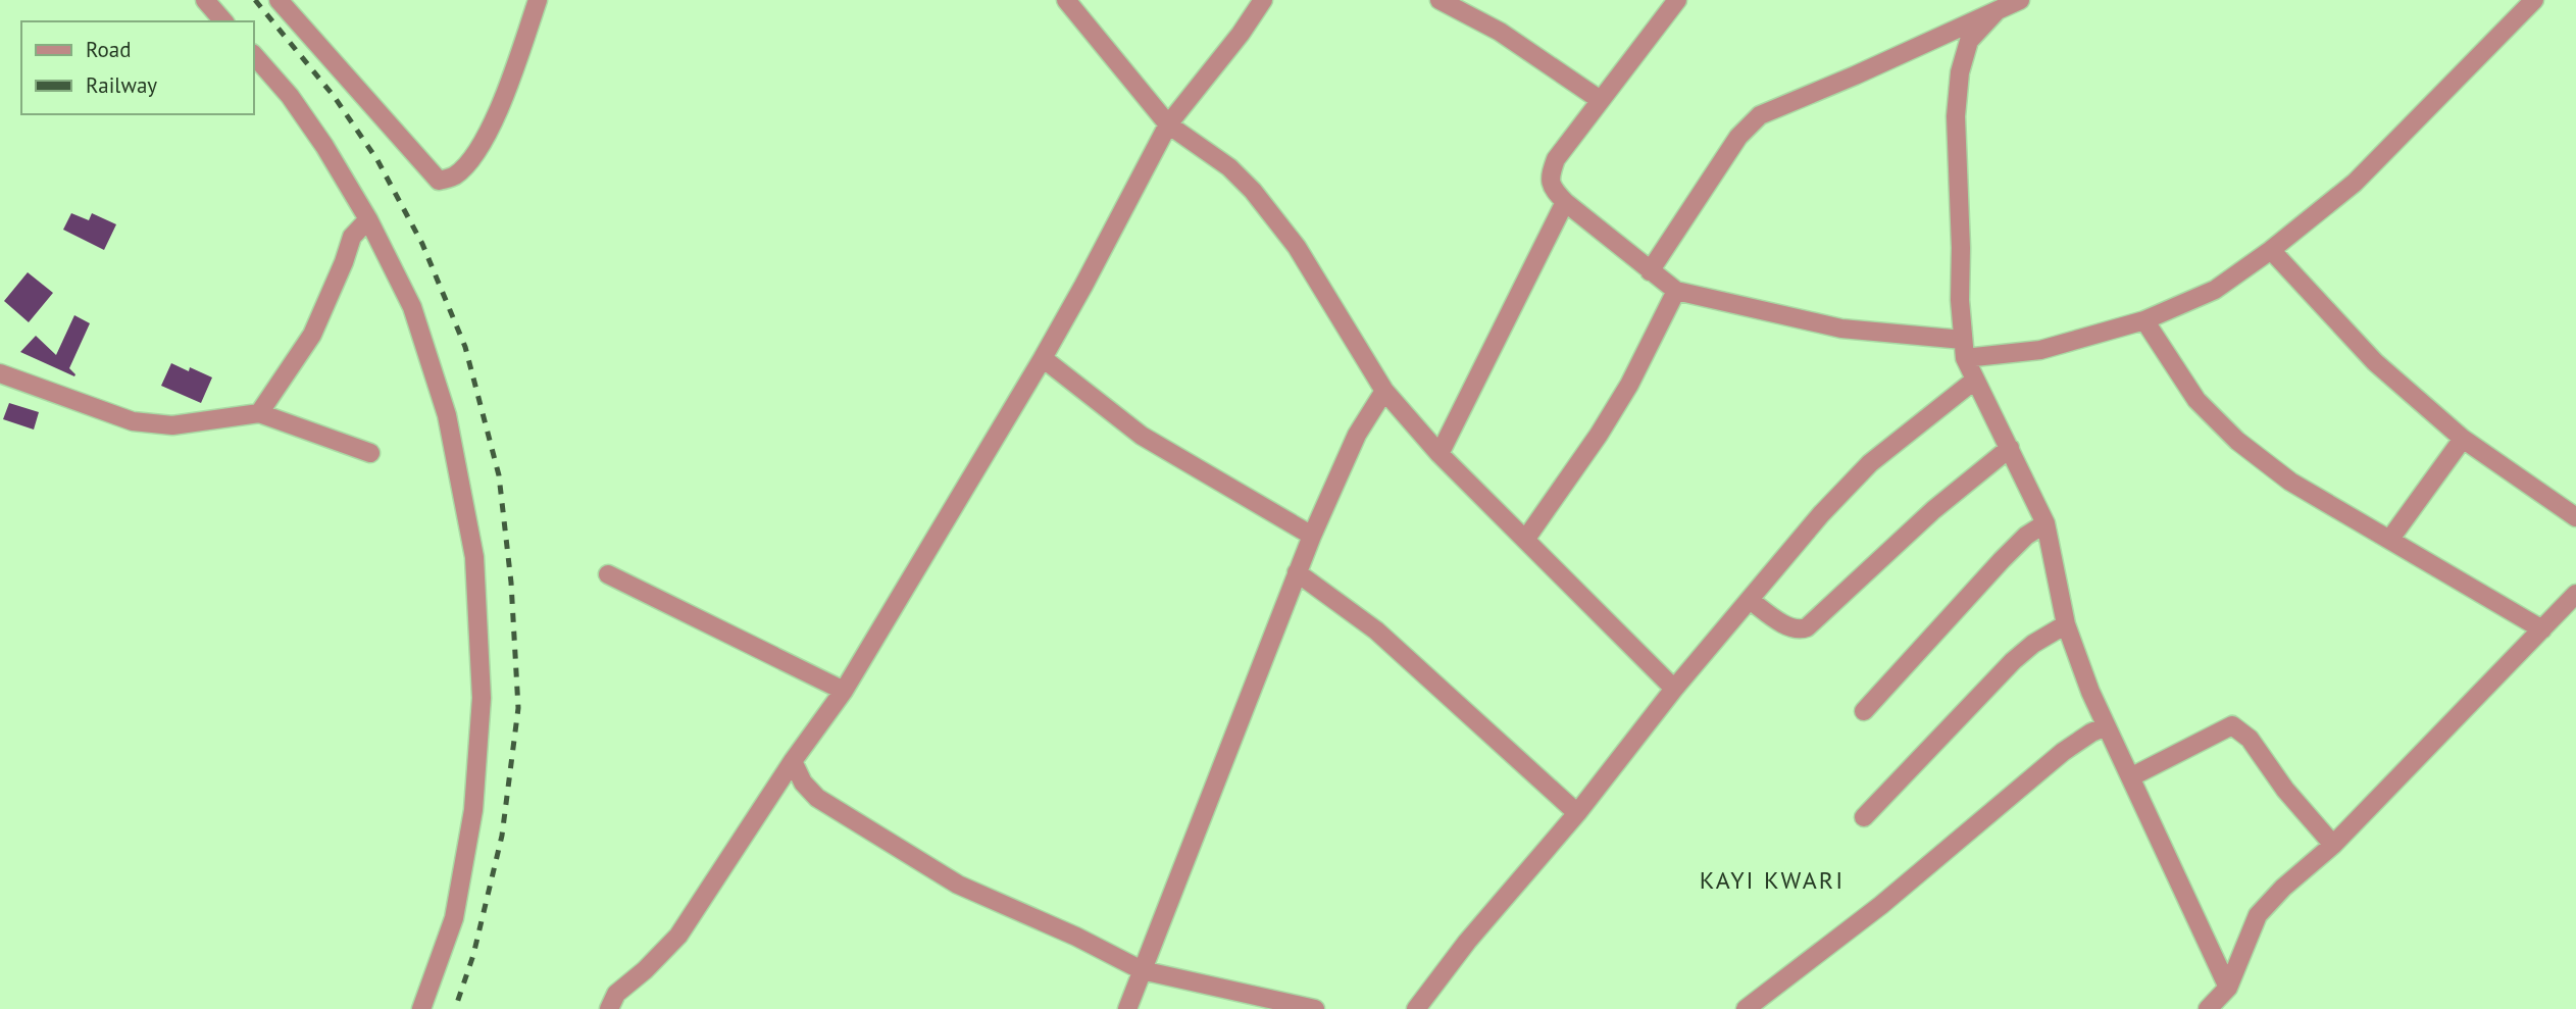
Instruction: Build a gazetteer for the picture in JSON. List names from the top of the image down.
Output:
{
  "districts": ["KAYI KWARI"],
  "legend": ["Road", "Railway"]
}
